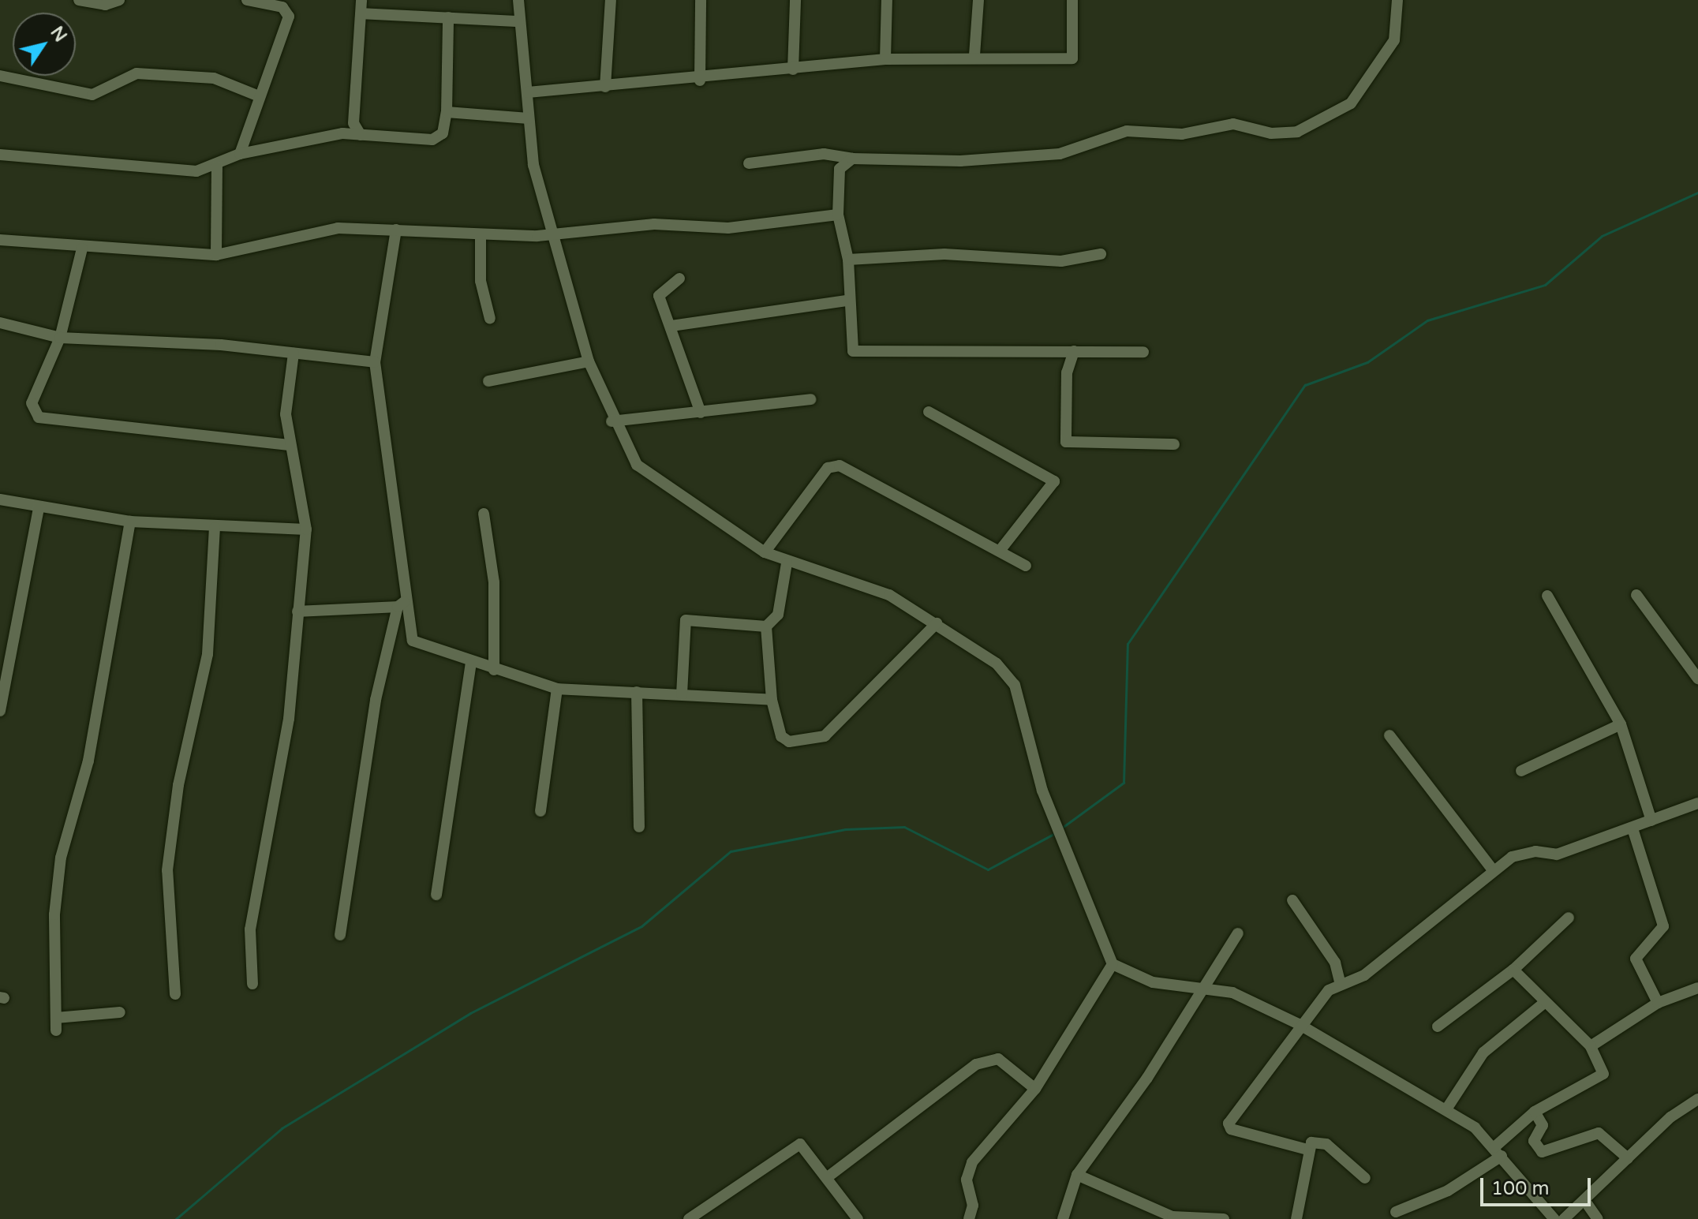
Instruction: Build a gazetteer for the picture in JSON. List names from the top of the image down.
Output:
{
  "scale_bar": "100 m",
  "north": "top right"
}
